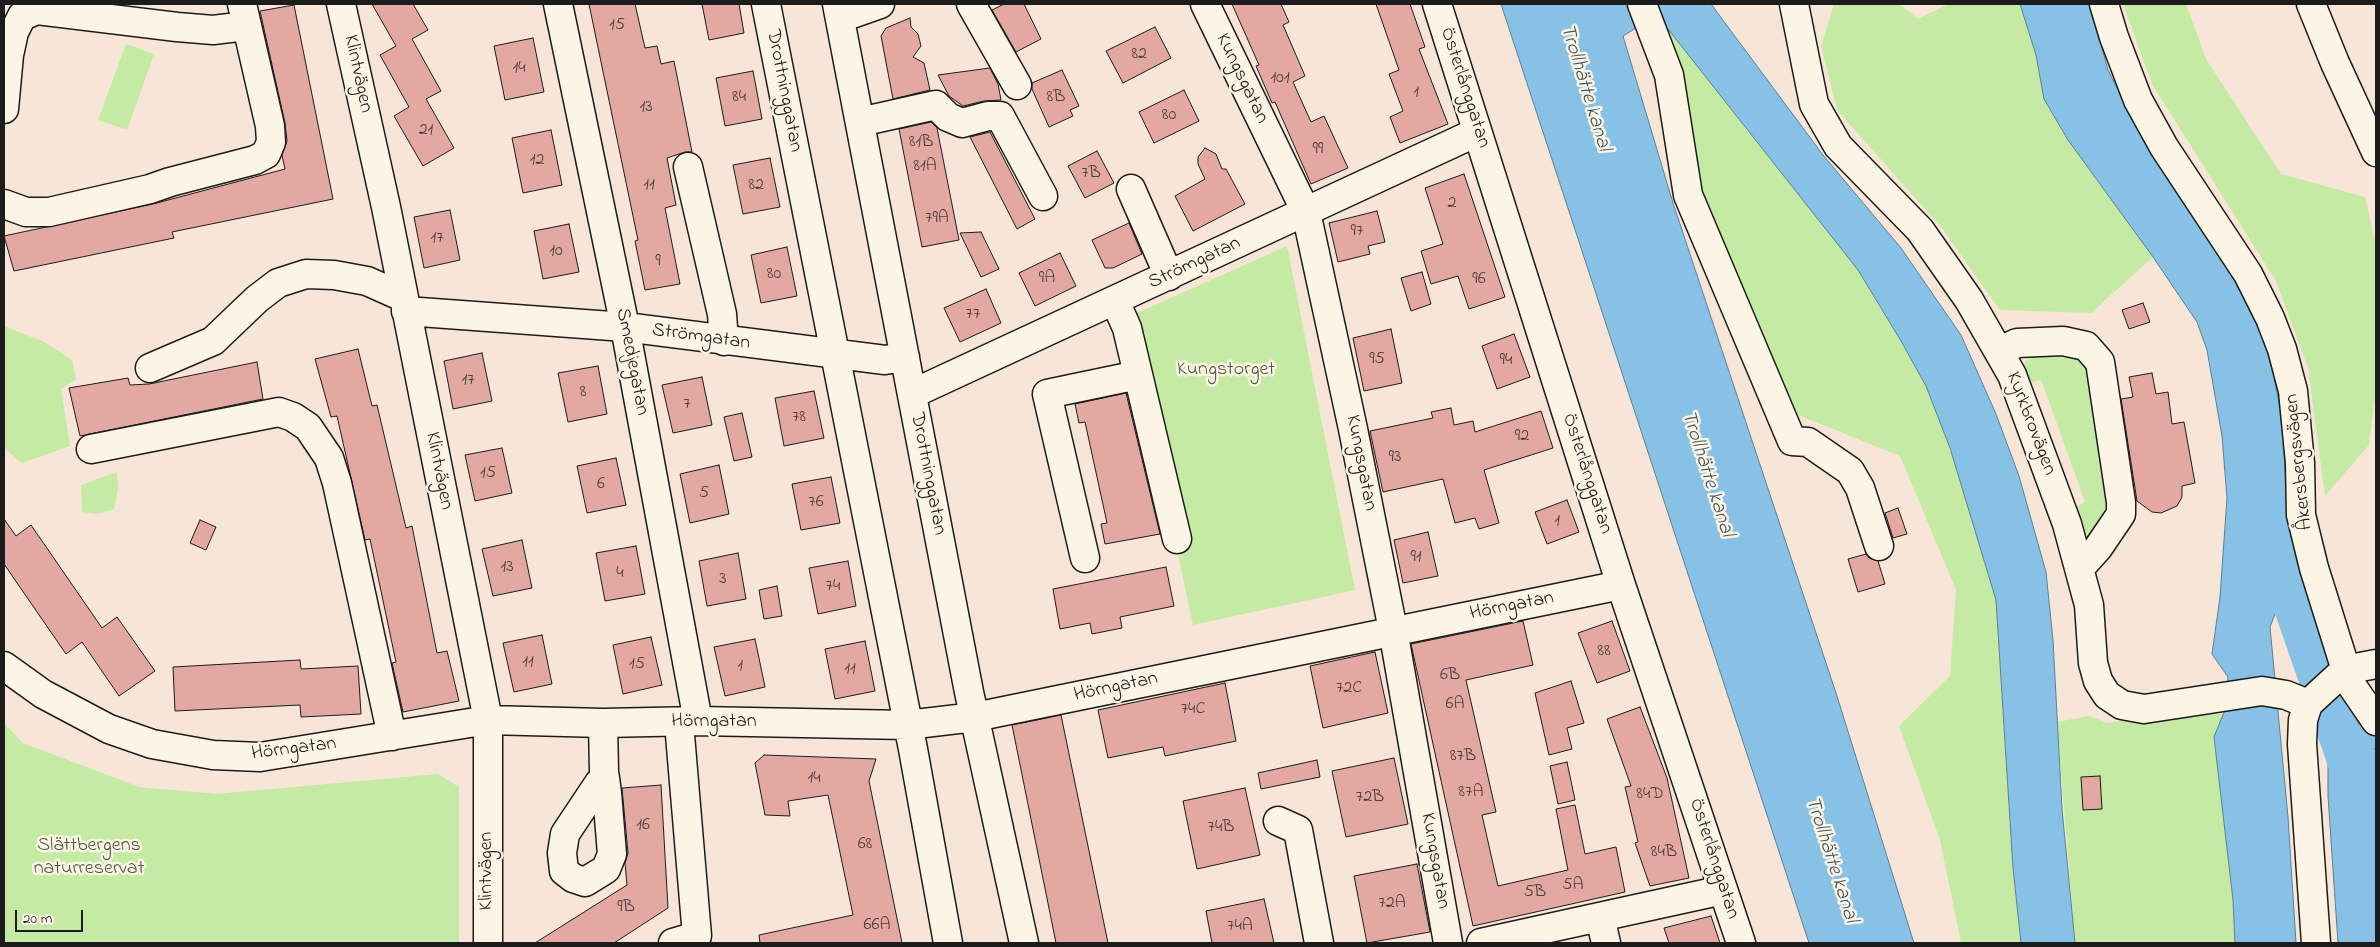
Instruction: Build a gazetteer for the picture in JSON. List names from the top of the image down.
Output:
{
  "streets": {
    "street": [
      "Klintvägen",
      "Kungsgatan",
      "Österlånggatan",
      "Drottninggatan",
      "Strömgatan",
      "Smedjegatan",
      "Kyrkbrovägen",
      "Åkersbergsvägen",
      "Hörngatan"
    ]
  },
  "crossings": [
    ["Klintvägen", "Strömgatan"],
    ["Klintvägen", "Hörngatan"],
    ["Kungsgatan", "Strömgatan"],
    ["Kungsgatan", "Hörngatan"],
    ["Österlånggatan", "Strömgatan"],
    ["Österlånggatan", "Hörngatan"],
    ["Drottninggatan", "Strömgatan"],
    ["Drottninggatan", "Hörngatan"],
    ["Strömgatan", "Smedjegatan"],
    ["Smedjegatan", "Hörngatan"]
  ],
  "water": ["Trollhätte kanal"],
  "parks": ["Kungstorget", "Slättbergens naturreservat"],
  "house_numbers": [
    "15",
    "82",
    "14",
    "101",
    "1",
    "84",
    "8B",
    "13",
    "80",
    "21",
    "81B",
    "99",
    "12",
    "81A",
    "7B",
    "11",
    "82",
    "2",
    "79A",
    "97",
    "17",
    "10",
    "9",
    "80",
    "9A",
    "96",
    "77",
    "95",
    "94",
    "17",
    "8",
    "7",
    "78",
    "92",
    "93",
    "15",
    "6",
    "5",
    "76",
    "1",
    "91",
    "13",
    "4",
    "3",
    "74",
    "88",
    "11",
    "15",
    "1",
    "11",
    "6B",
    "72C",
    "6A",
    "74C",
    "87B",
    "14",
    "87A",
    "84D",
    "72B",
    "16",
    "74B",
    "68",
    "84B",
    "5A",
    "5B",
    "72A",
    "9B",
    "66A",
    "74A"
  ],
  "scale_bar": "20 m"
}
